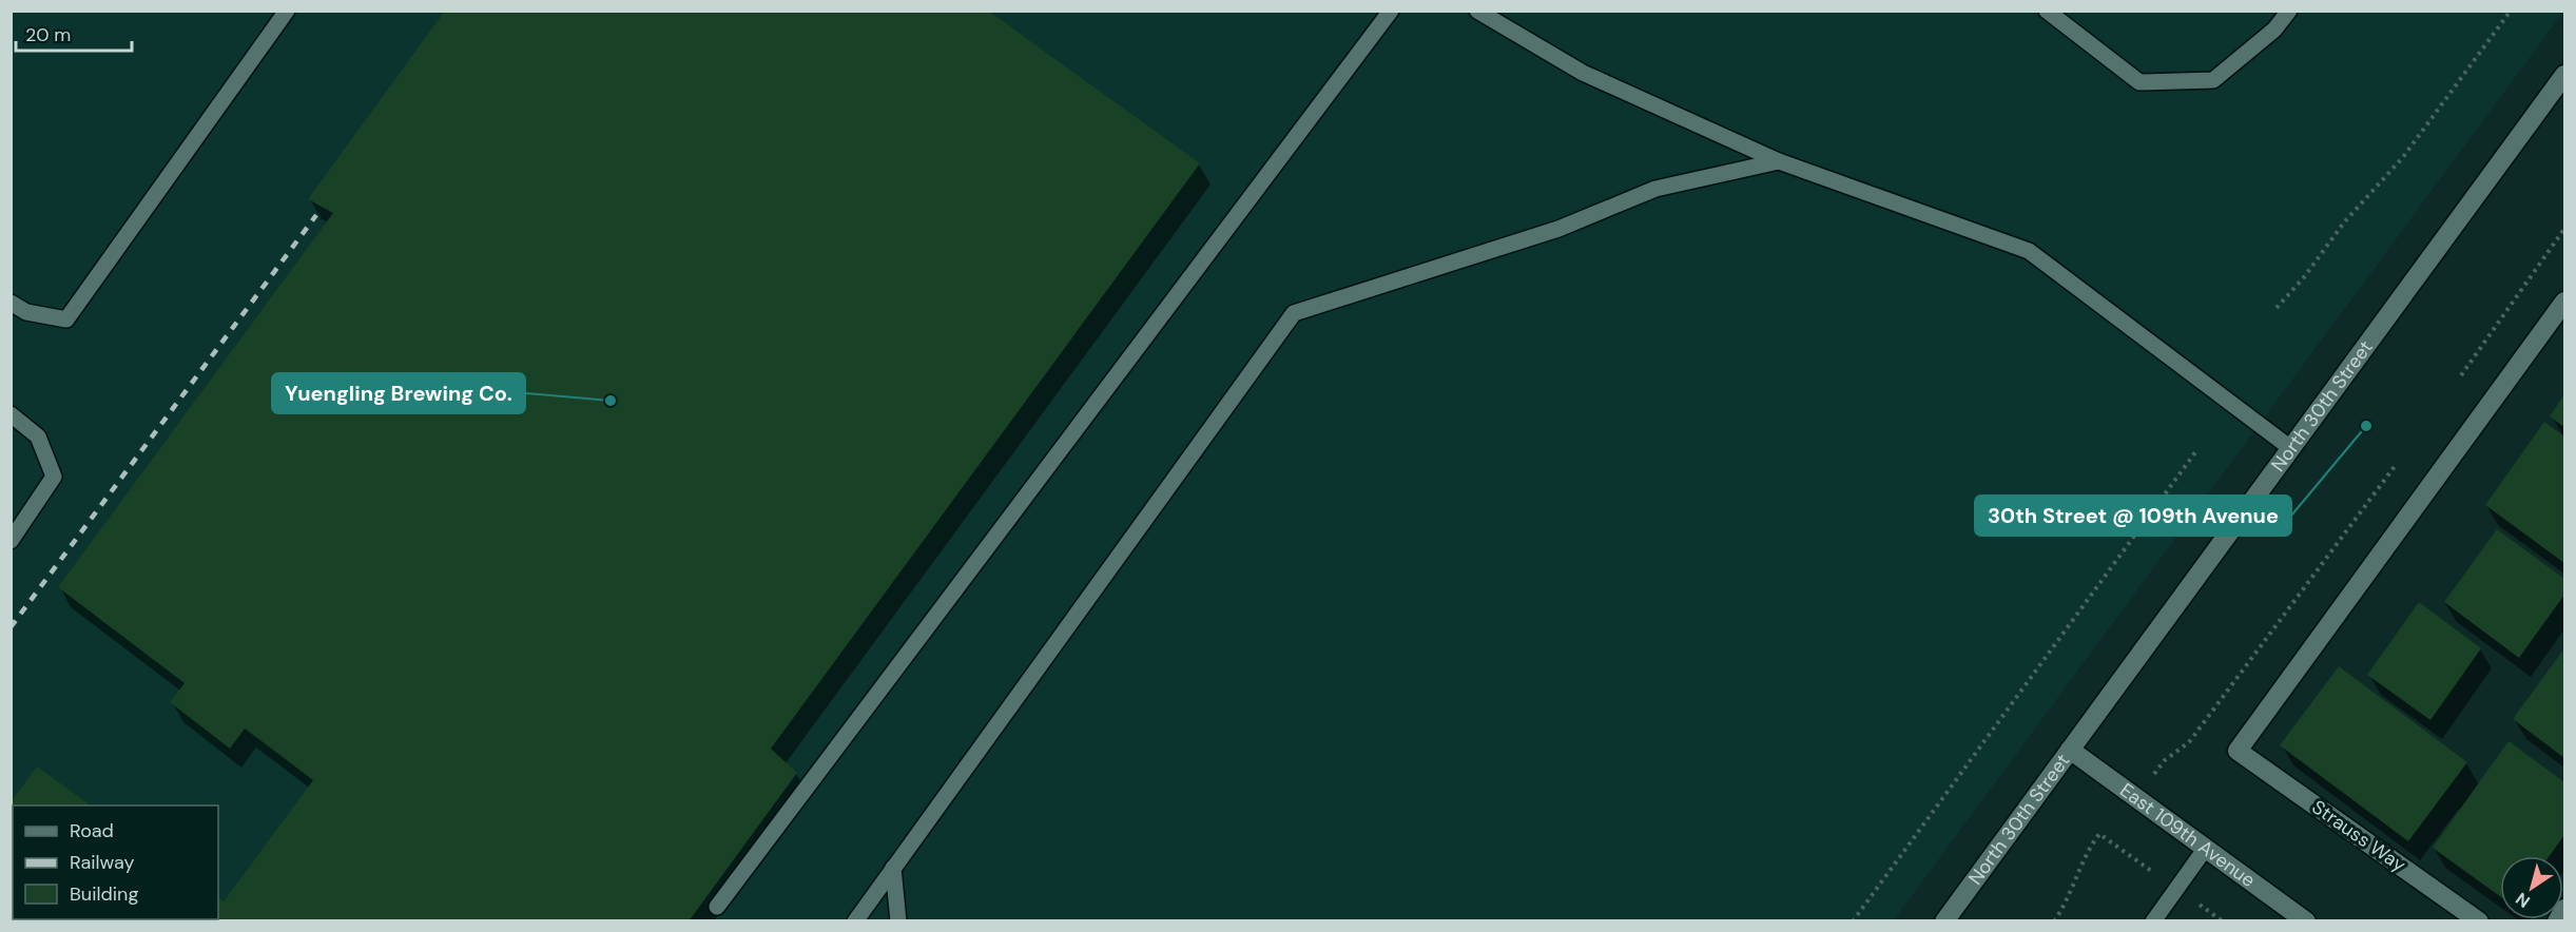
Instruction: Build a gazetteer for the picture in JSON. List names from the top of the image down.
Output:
{
  "streets": {
    "street": ["North 30th Street", "East 109th Avenue", "Strauss Way"]
  },
  "crossings": [
    ["North 30th Street", "East 109th Avenue"]
  ],
  "places": ["Yuengling Brewing Co.", "30th Street @ 109th Avenue"],
  "legend": ["Road", "Railway", "Building"],
  "scale_bar": "20 m",
  "north": "bottom left"
}
